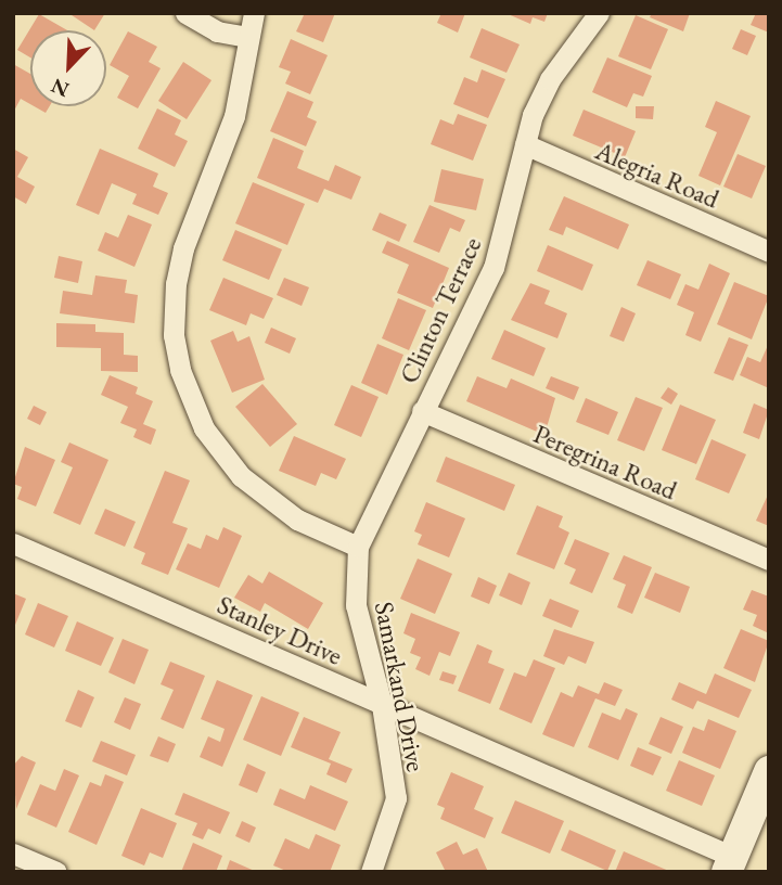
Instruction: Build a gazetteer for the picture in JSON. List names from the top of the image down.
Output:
{
  "streets": {
    "street": [
      "Alegria Road",
      "Clinton Terrace",
      "Peregrina Road",
      "Stanley Drive",
      "Samarkand Drive"
    ]
  },
  "crossings": [
    ["Alegria Road", "Clinton Terrace"],
    ["Clinton Terrace", "Peregrina Road"],
    ["Clinton Terrace", "Samarkand Drive"],
    ["Stanley Drive", "Samarkand Drive"]
  ],
  "north": "bottom left"
}
